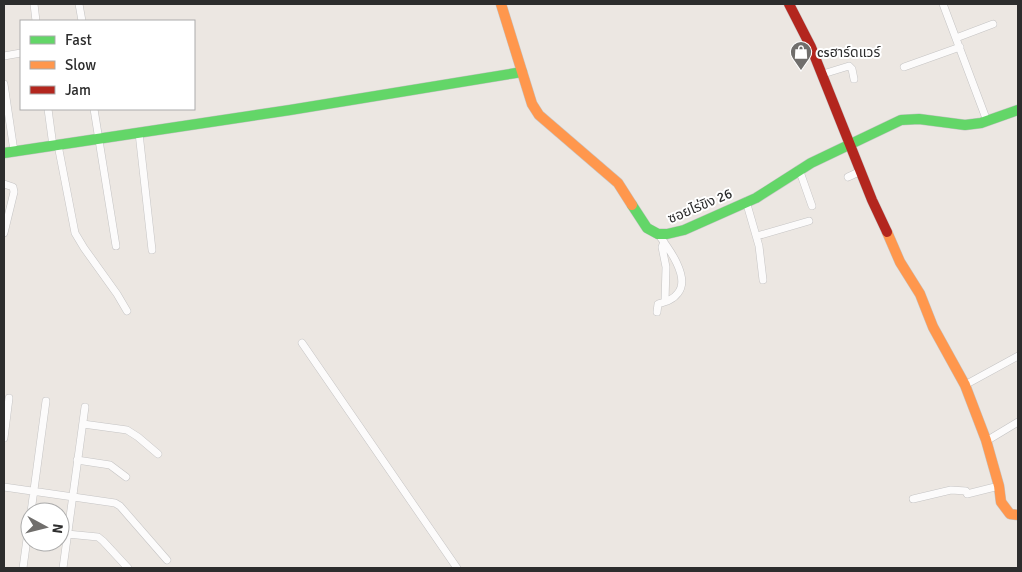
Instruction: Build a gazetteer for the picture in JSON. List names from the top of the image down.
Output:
{
  "streets": {
    "street": ["ซอยไร่ขิง 26"]
  },
  "places": {
    "shop": ["csฮาร์ดแวร์"]
  },
  "legend": ["Fast", "Slow", "Jam"],
  "north": "right"
}
